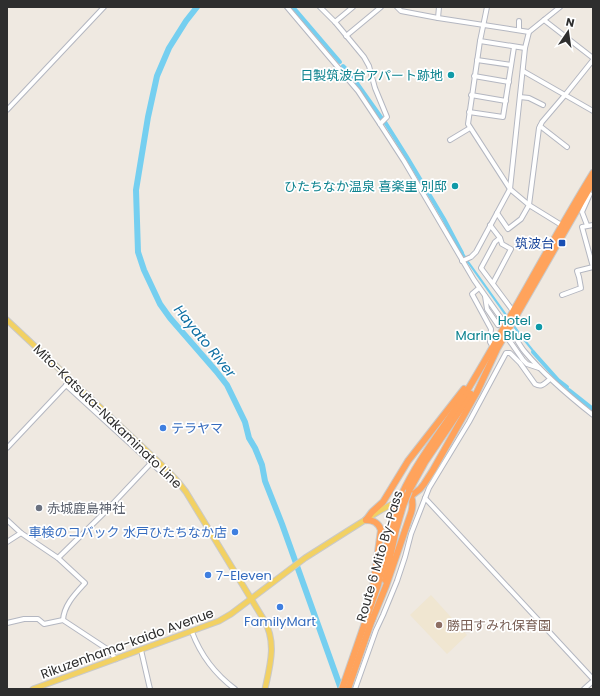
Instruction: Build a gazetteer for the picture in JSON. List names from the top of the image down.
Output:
{
  "streets": {
    "highway": ["Route 6 Mito By-Pass"],
    "main road": ["Mito-Katsuta-Nakaminato Line", "Rikuzenhama-kaido Avenue"]
  },
  "crossings": [
    ["Mito-Katsuta-Nakaminato Line", "Rikuzenhama-kaido Avenue"],
    ["Route 6 Mito By-Pass", "Rikuzenhama-kaido Avenue"]
  ],
  "water": ["Hayato River"],
  "places": {
    "other": [
      "日製筑波台アパート跡地",
      "ひたちなか温泉 喜楽里 別邸",
      "Hotel Marine Blue",
      "テラヤマ",
      "赤城鹿島神社",
      "車検のコバック 水戸ひたちなか店",
      "7-Eleven",
      "FamilyMart",
      "勝田すみれ保育園"
    ],
    "transit": ["筑波台"]
  },
  "north": "top"
}
